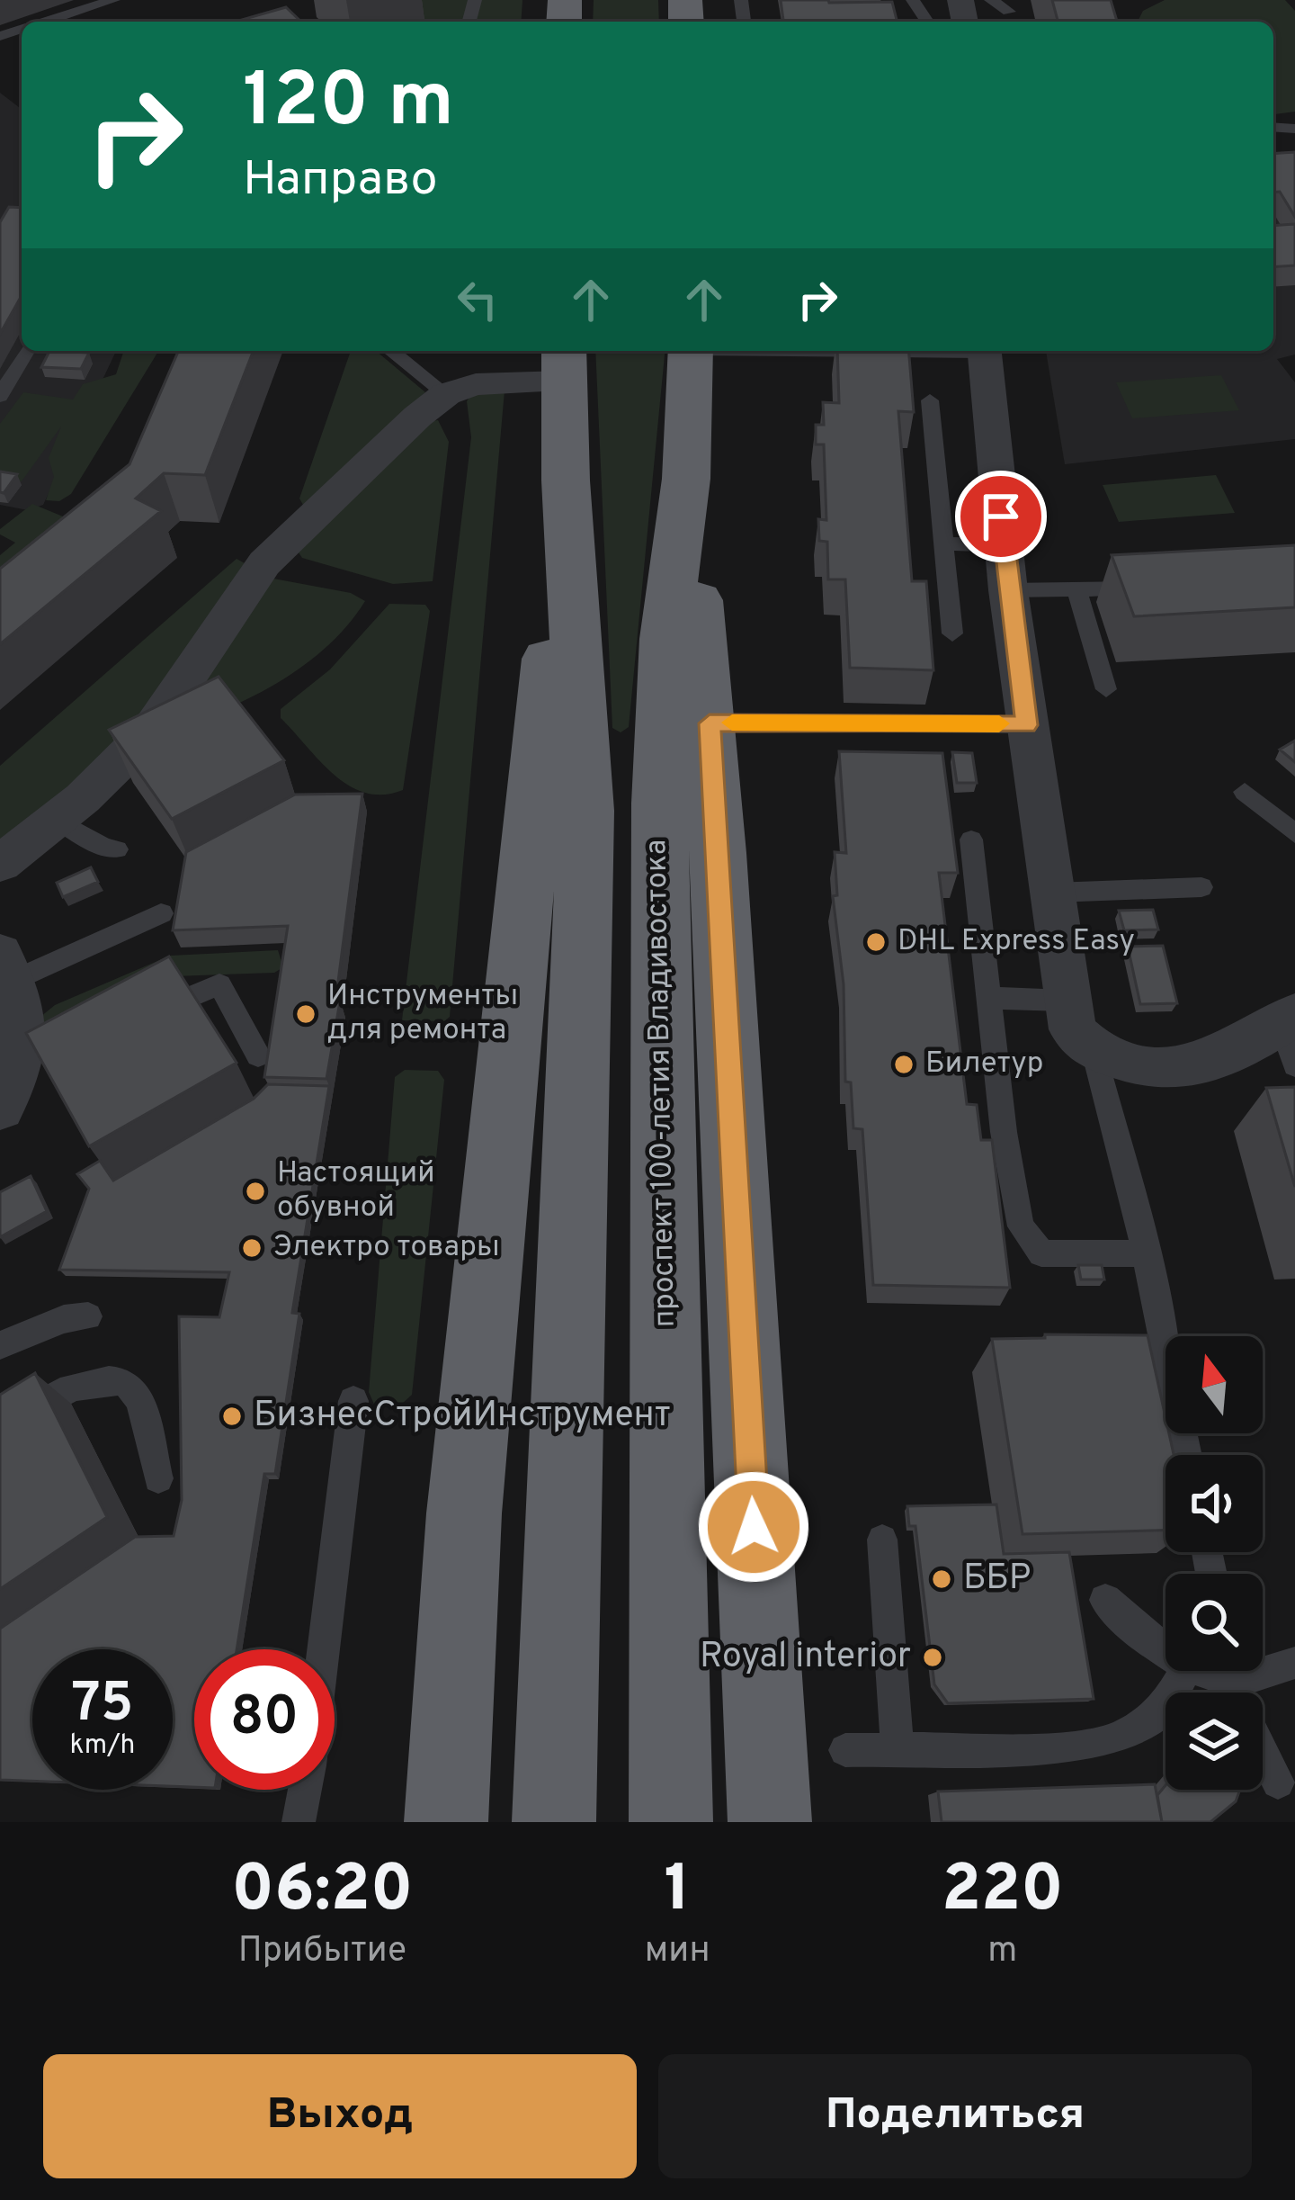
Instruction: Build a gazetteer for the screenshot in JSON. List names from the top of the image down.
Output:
{
  "streets": {
    "highway": ["проспект 100-летия Владивостока"]
  },
  "places": [
    "DHL Express Easy",
    "Инструменты для ремонта",
    "Билетур",
    "Настоящий обувной",
    "Электро товары",
    "БизнесСтройИнструмент",
    "ББР",
    "Royal interior"
  ],
  "north": "top",
  "page": {
    "turn": ["120 m", "Направо"],
    "speed": "75 km/h",
    "limit": "80",
    "eta": [
      "06:20",
      "Прибытие",
      "1",
      "мин",
      "220",
      "m"
    ],
    "buttons": ["Выход", "Поделиться"]
  }
}
